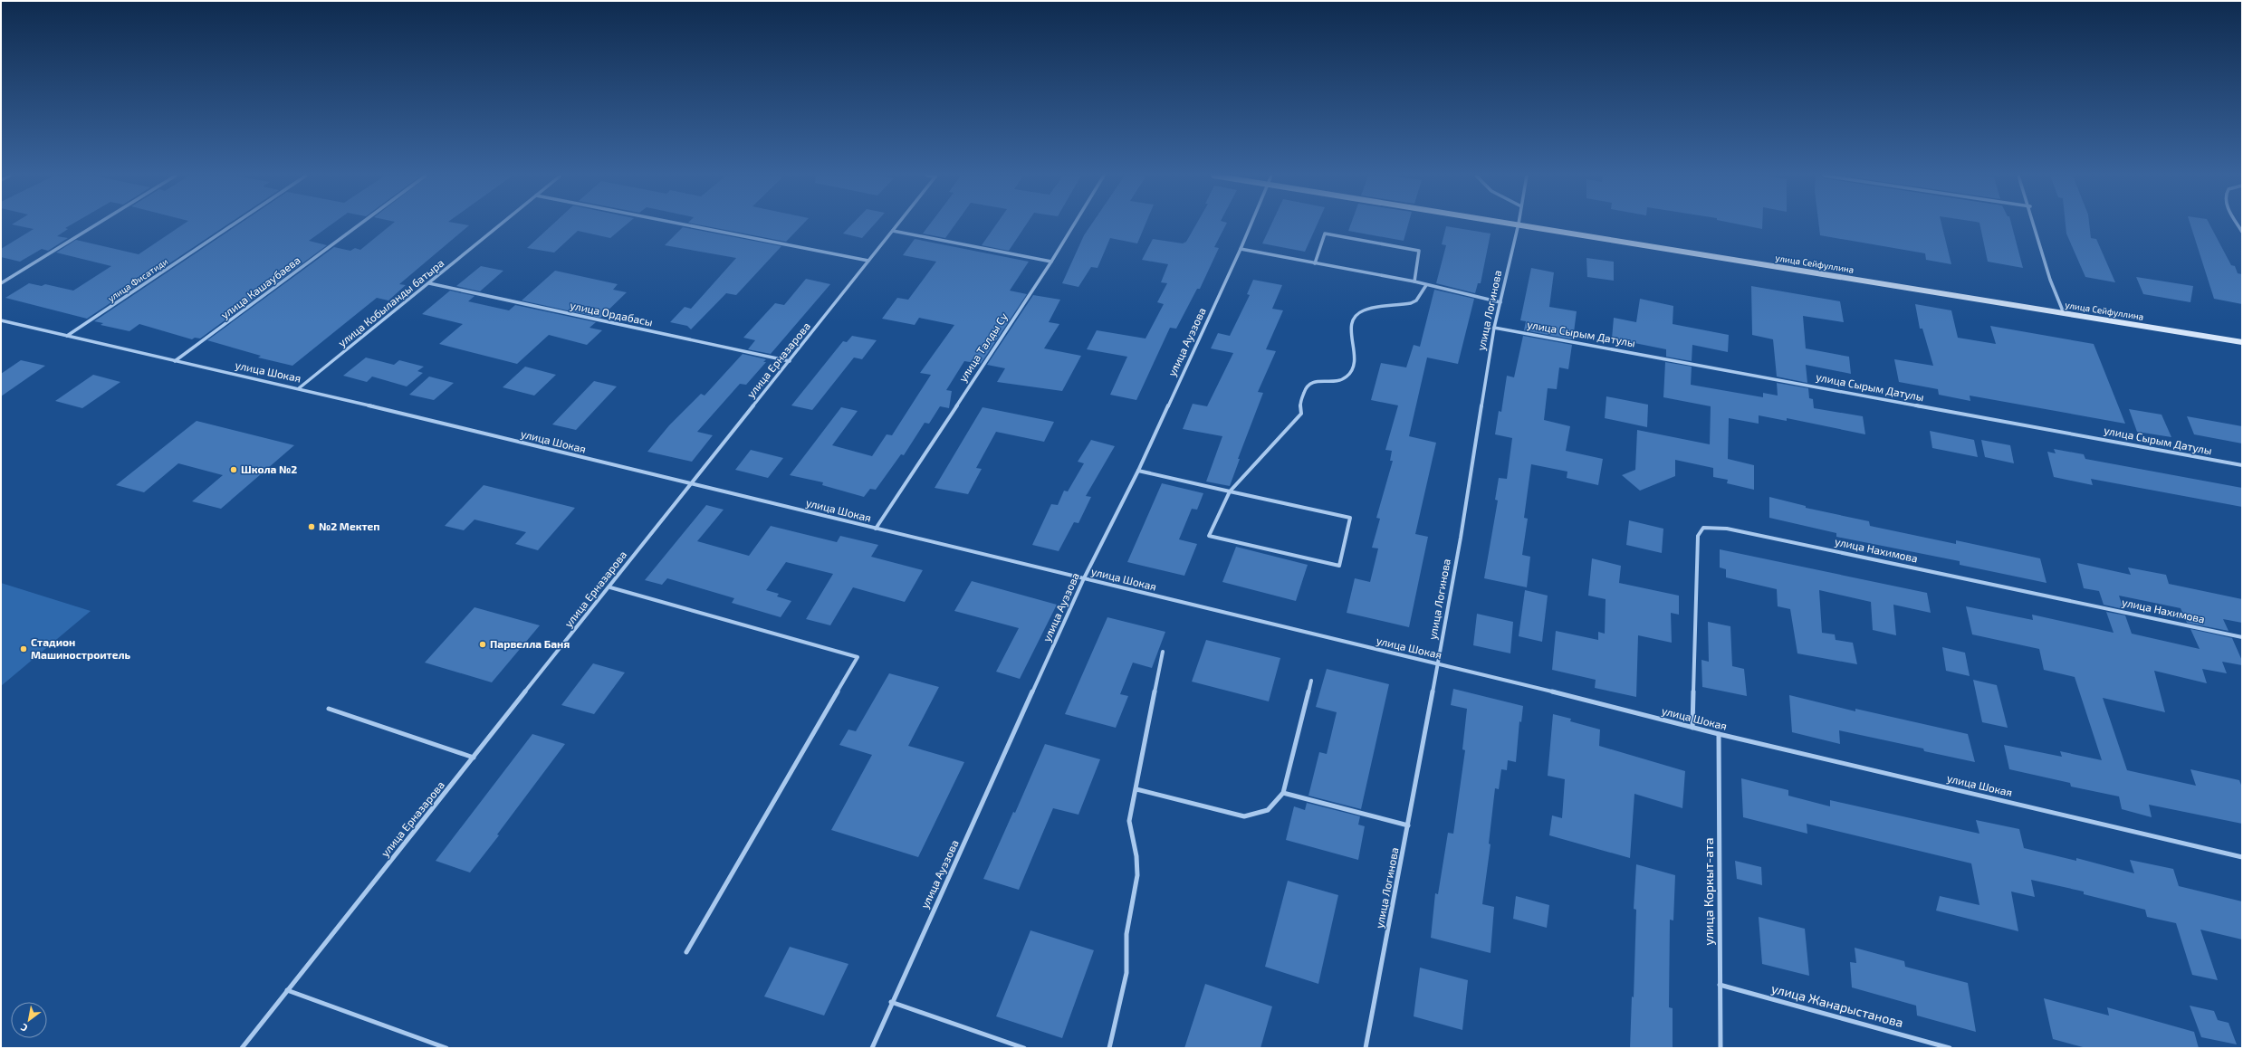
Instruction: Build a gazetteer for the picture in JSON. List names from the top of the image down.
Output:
{
  "streets": {
    "main road": ["улица Сейфуллина"],
    "street": [
      "улица Фисатиди",
      "улица Кашаубаева",
      "улица Кобыланды батыра",
      "улица Логинова",
      "улица Ордабасы",
      "улица Сырым Датулы",
      "улица Ауэзова",
      "улица Талды Су",
      "улица Ерназарова",
      "улица Шокая",
      "улица Нахимова",
      "улица Коркыт-ата",
      "улица Жанарыстанова"
    ]
  },
  "crossings": [
    ["улица Фисатиди", "улица Шокая"],
    ["улица Кашаубаева", "улица Шокая"],
    ["улица Кобыланды батыра", "улица Ордабасы"],
    ["улица Кобыланды батыра", "улица Шокая"],
    ["улица Логинова", "улица Сырым Датулы"],
    ["улица Логинова", "улица Шокая"],
    ["улица Ордабасы", "улица Ерназарова"],
    ["улица Ауэзова", "улица Шокая"],
    ["улица Талды Су", "улица Шокая"],
    ["улица Ерназарова", "улица Шокая"],
    ["улица Шокая", "улица Нахимова"],
    ["улица Шокая", "улица Коркыт-ата"],
    ["улица Коркыт-ата", "улица Жанарыстанова"]
  ],
  "places": [
    "Школа №2",
    "№2 Мектеп",
    "Парвелла Баня",
    "Стадион Машиностроитель"
  ],
  "north": "bottom left"
}
